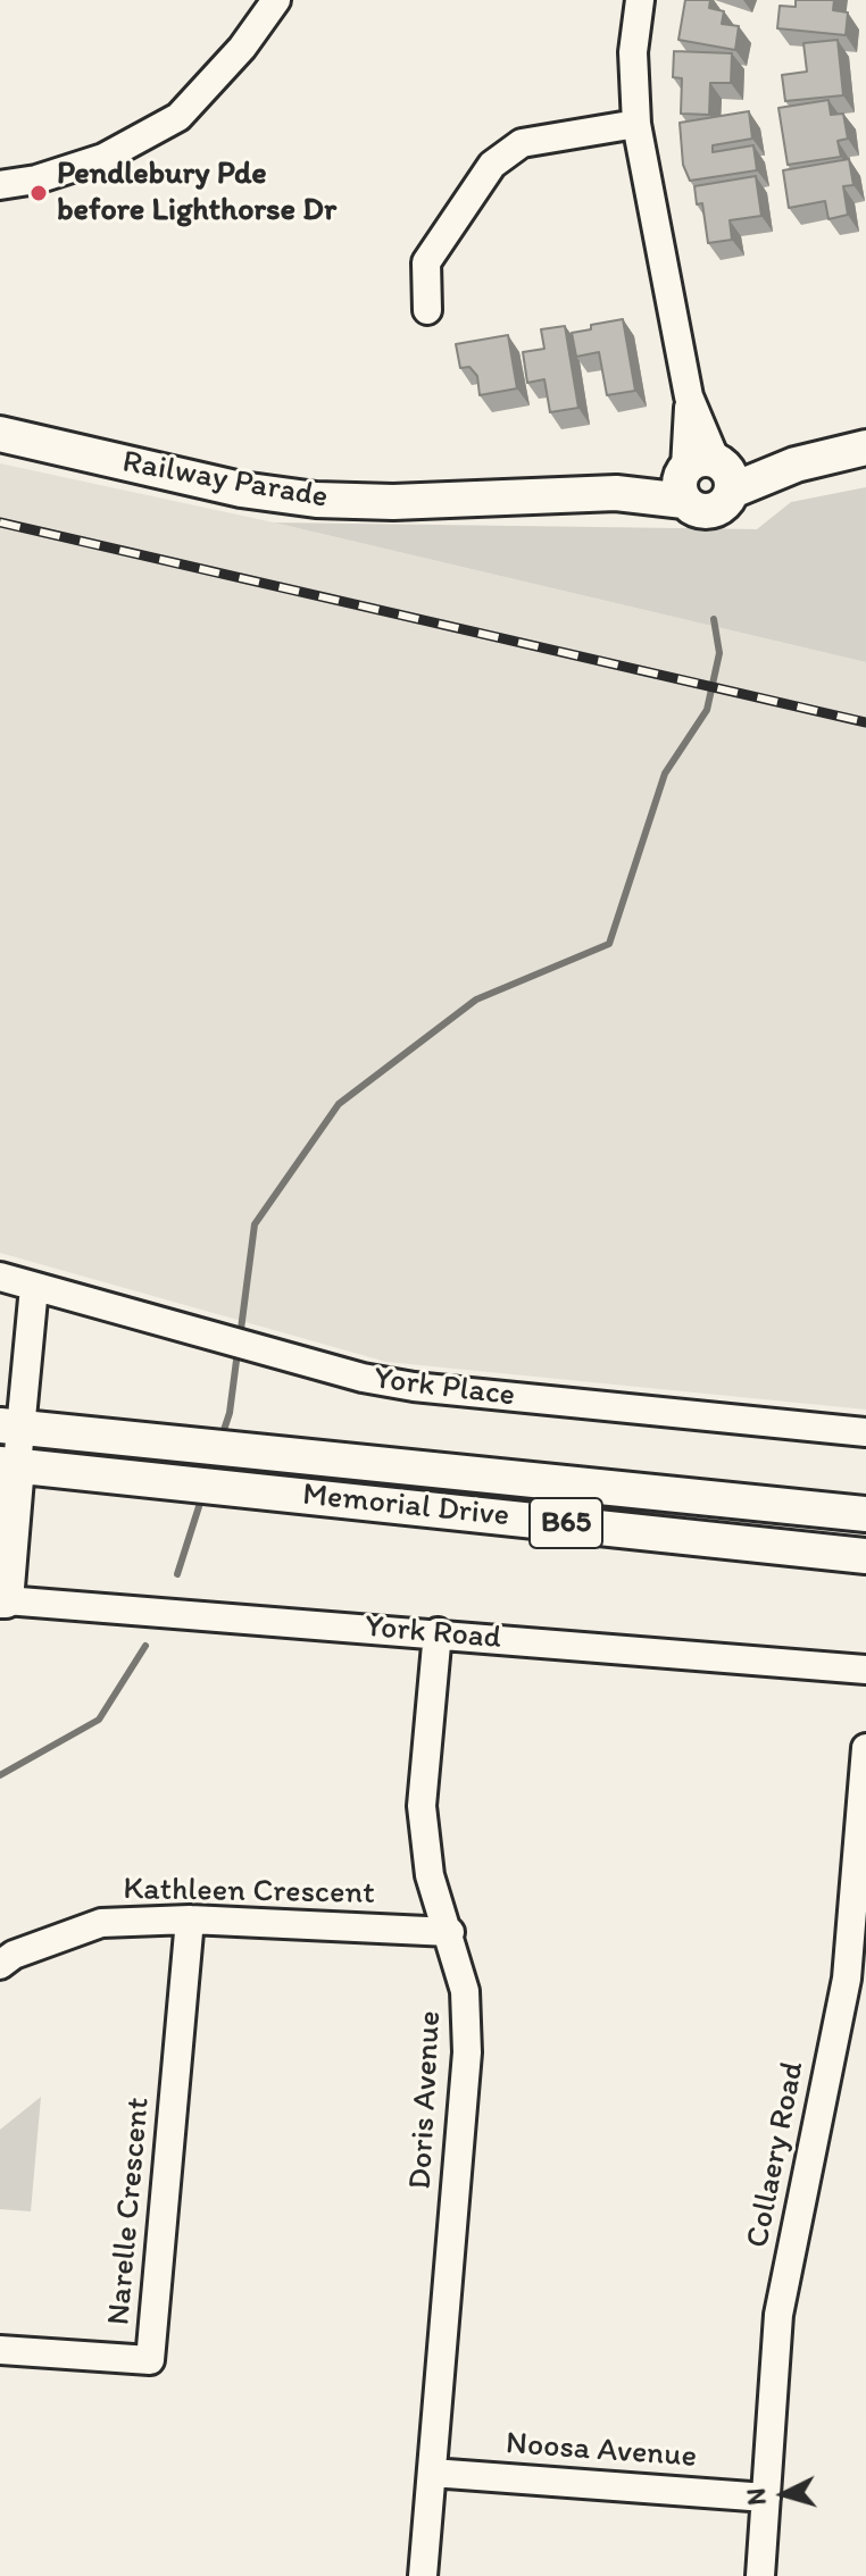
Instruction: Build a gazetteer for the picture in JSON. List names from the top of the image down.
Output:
{
  "streets": {
    "main road": ["Railway Parade", "Memorial Drive", "B65"],
    "street": [
      "York Place",
      "York Road",
      "Kathleen Crescent",
      "Doris Avenue",
      "Collaery Road",
      "Narelle Crescent",
      "Noosa Avenue"
    ]
  },
  "crossings": [
    ["York Road", "Doris Avenue"],
    ["Kathleen Crescent", "Doris Avenue"],
    ["Kathleen Crescent", "Narelle Crescent"],
    ["Doris Avenue", "Noosa Avenue"],
    ["Collaery Road", "Noosa Avenue"]
  ],
  "places": ["Pendlebury Pde before Lighthorse Dr"],
  "north": "left"
}
